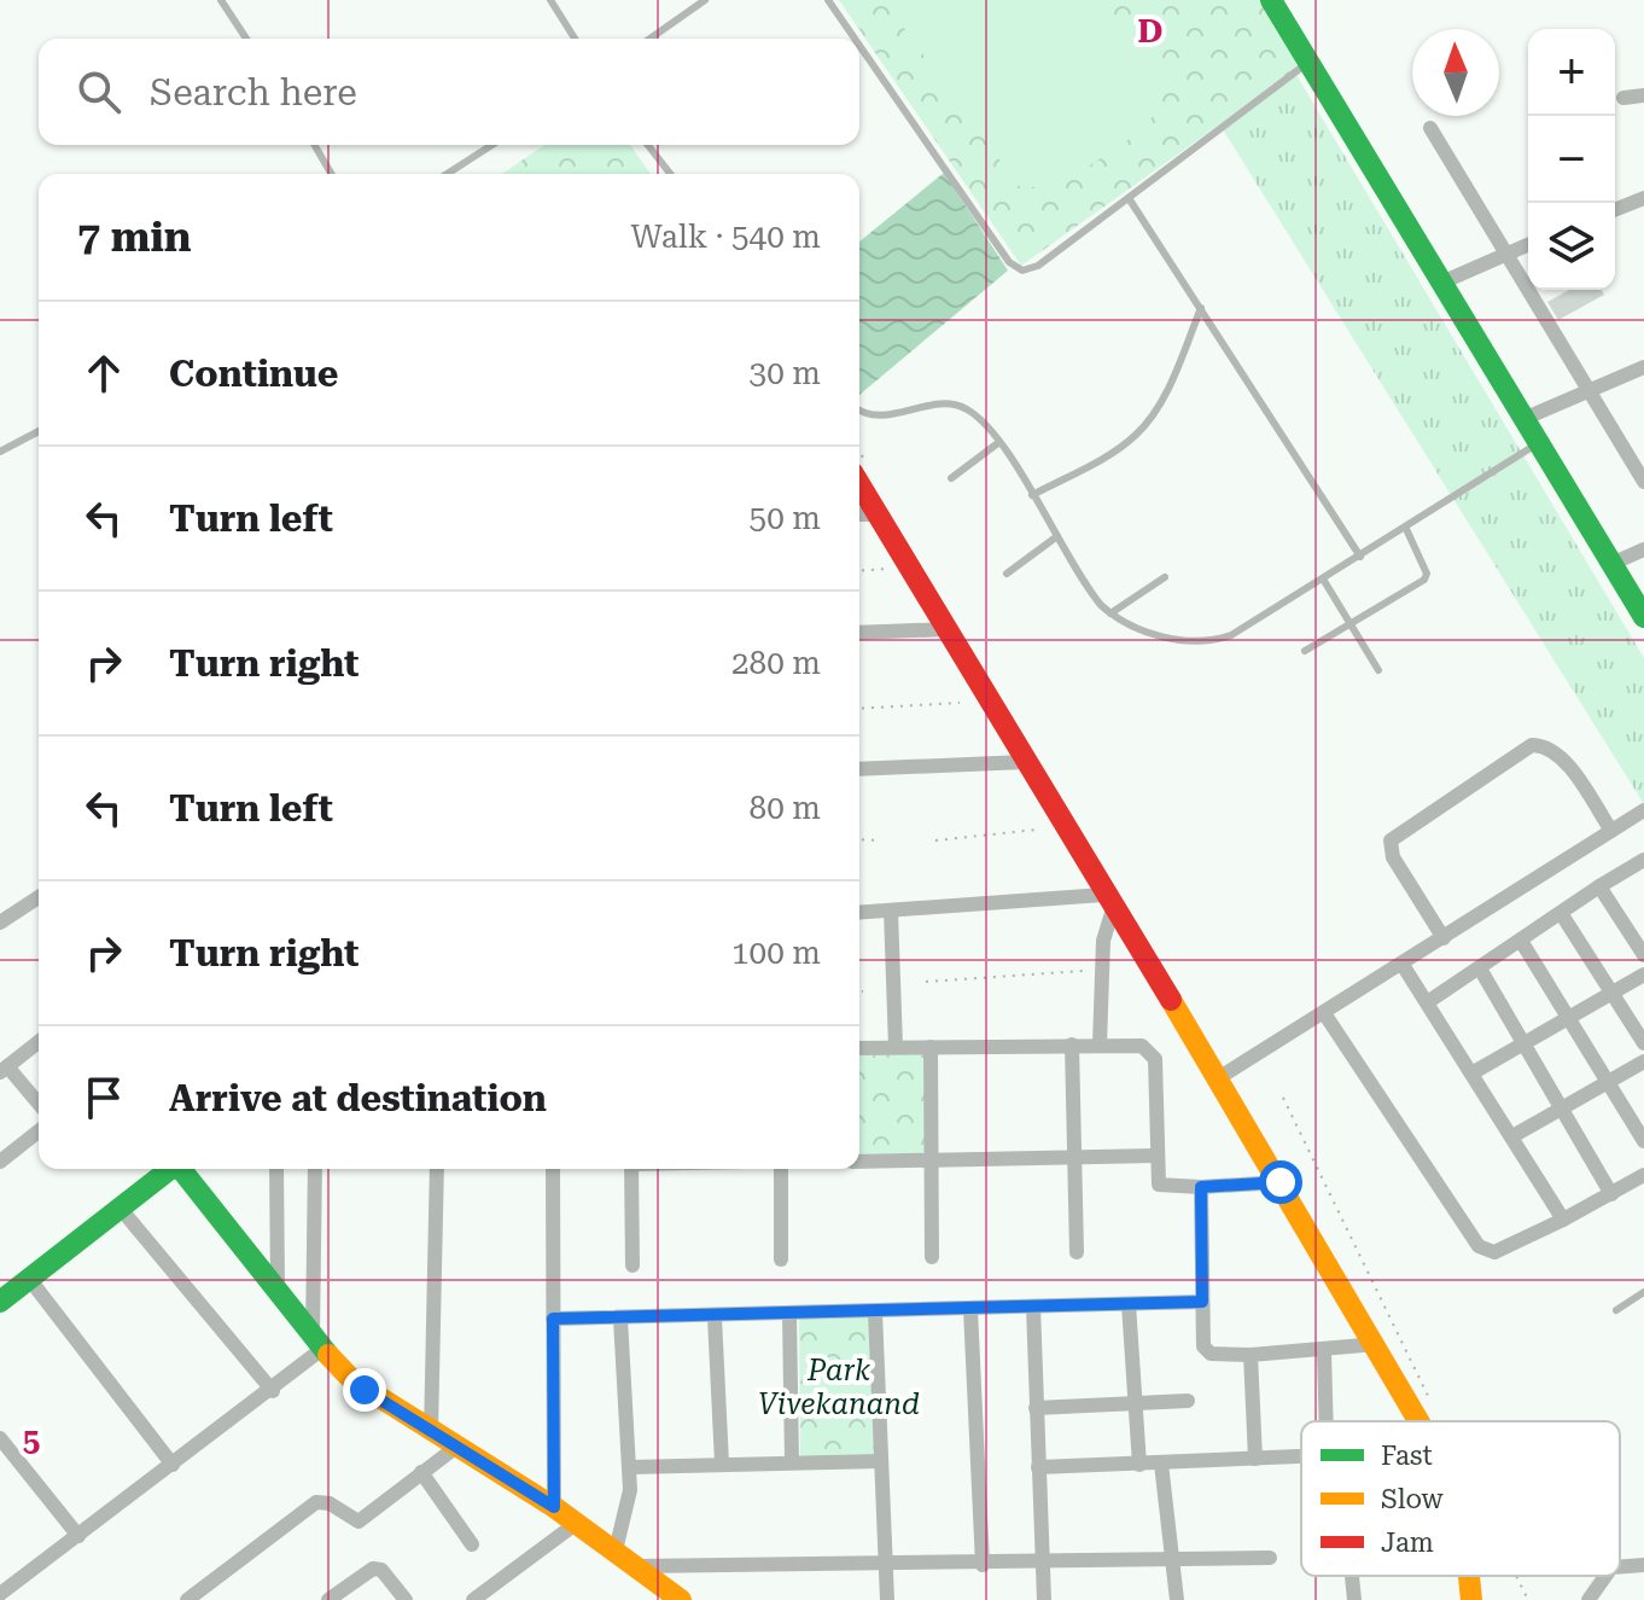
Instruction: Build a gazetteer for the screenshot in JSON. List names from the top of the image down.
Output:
{
  "parks": ["Park Vivekanand"],
  "legend": ["Fast", "Slow", "Jam"],
  "north": "top",
  "page": {
    "map_buttons": ["+", "−"],
    "search": "Search here",
    "heading": ["7 min", "Walk · 540 m"],
    "list": [
      ["Continue", "30 m"],
      ["Turn left", "50 m"],
      ["Turn right", "280 m"],
      ["Turn left", "80 m"],
      ["Turn right", "100 m"],
      "Arrive at destination"
    ]
  },
  "grid": {
    "columns": ["D"],
    "rows": ["5"]
  }
}
